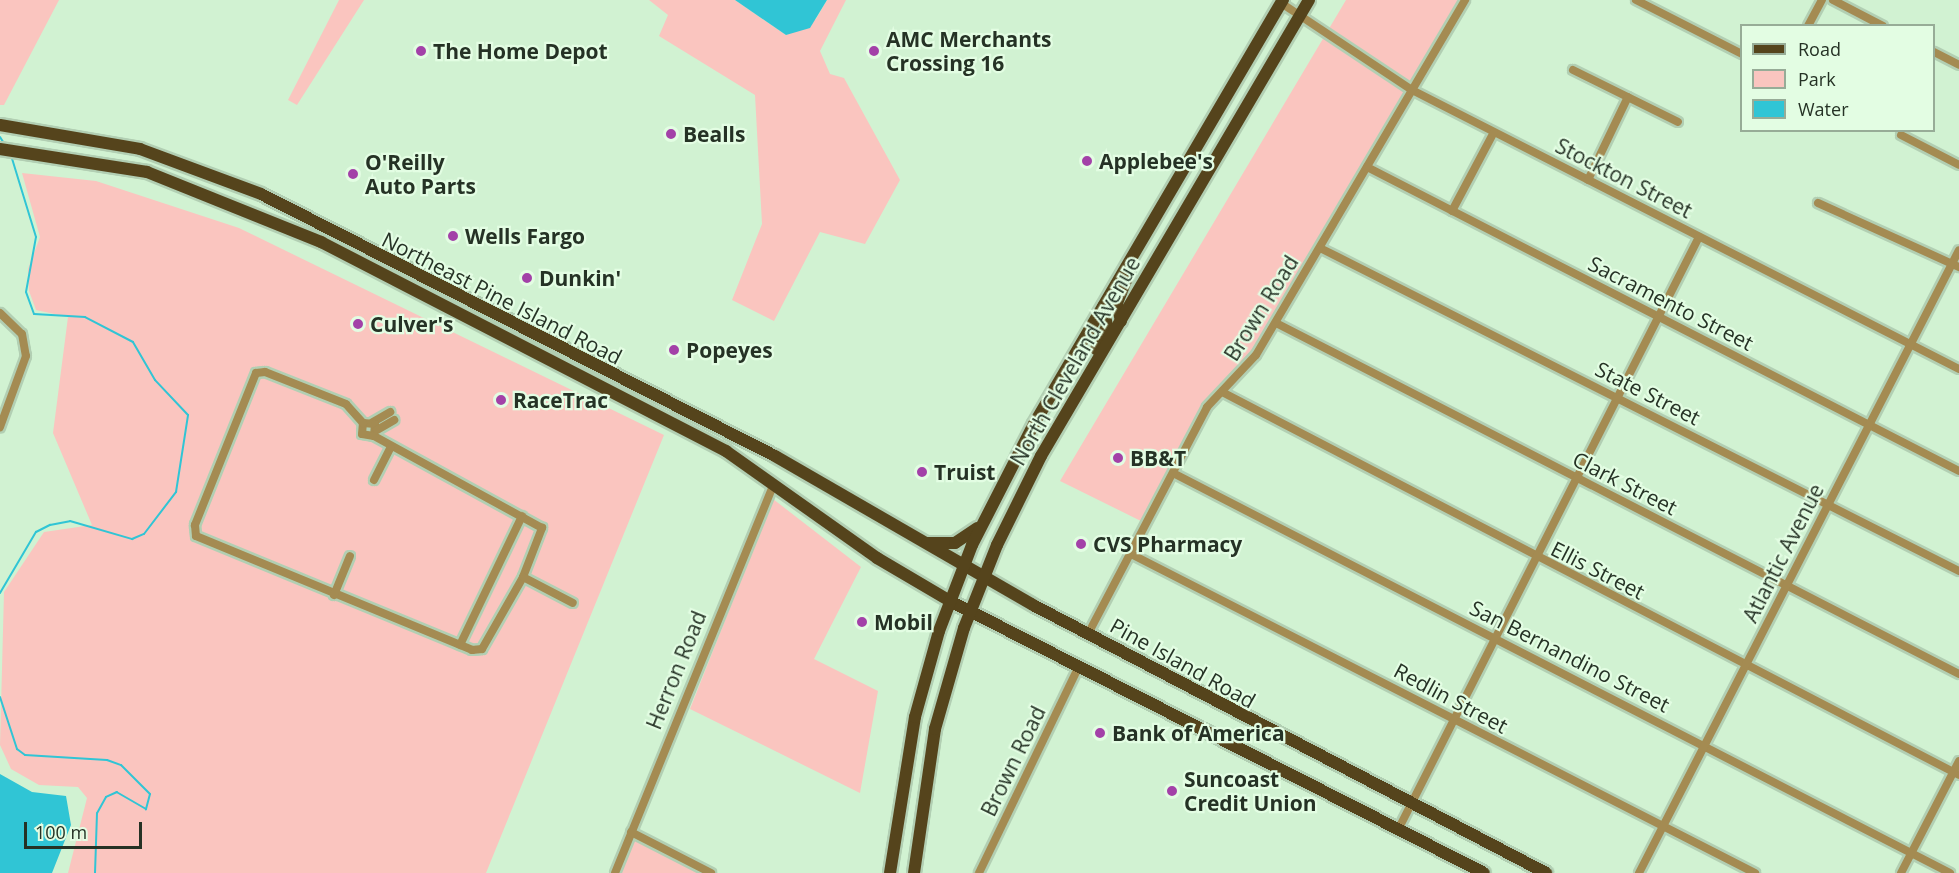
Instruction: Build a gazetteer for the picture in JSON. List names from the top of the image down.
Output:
{
  "streets": {
    "main road": ["Northeast Pine Island Road", "North Cleveland Avenue", "Pine Island Road"],
    "street": [
      "Stockton Street",
      "Sacramento Street",
      "Brown Road",
      "State Street",
      "Clark Street",
      "Atlantic Avenue",
      "Ellis Street",
      "San Bernandino Street",
      "Herron Road",
      "Redlin Street"
    ]
  },
  "crossings": [
    ["Stockton Street", "Brown Road"],
    ["Stockton Street", "North Cleveland Avenue"],
    ["Stockton Street", "Atlantic Avenue"],
    ["Northeast Pine Island Road", "North Cleveland Avenue"],
    ["Northeast Pine Island Road", "Pine Island Road"],
    ["Northeast Pine Island Road", "Herron Road"],
    ["Sacramento Street", "Brown Road"],
    ["Sacramento Street", "Atlantic Avenue"],
    ["Brown Road", "State Street"],
    ["Brown Road", "Clark Street"],
    ["Brown Road", "Ellis Street"],
    ["Brown Road", "San Bernandino Street"],
    ["Brown Road", "Pine Island Road"],
    ["Brown Road", "Redlin Street"],
    ["North Cleveland Avenue", "Pine Island Road"],
    ["State Street", "Atlantic Avenue"],
    ["Clark Street", "Atlantic Avenue"],
    ["Atlantic Avenue", "Ellis Street"],
    ["Atlantic Avenue", "San Bernandino Street"],
    ["Atlantic Avenue", "Redlin Street"]
  ],
  "places": [
    "The Home Depot",
    "AMC Merchants Crossing 16",
    "Bealls",
    "Applebee's",
    "O'Reilly Auto Parts",
    "Wells Fargo",
    "Dunkin'",
    "Culver's",
    "Popeyes",
    "RaceTrac",
    "BB&T",
    "Truist",
    "CVS Pharmacy",
    "Mobil",
    "Bank of America",
    "Suncoast Credit Union"
  ],
  "legend": ["Road", "Park", "Water"],
  "scale_bar": "100 m"
}
